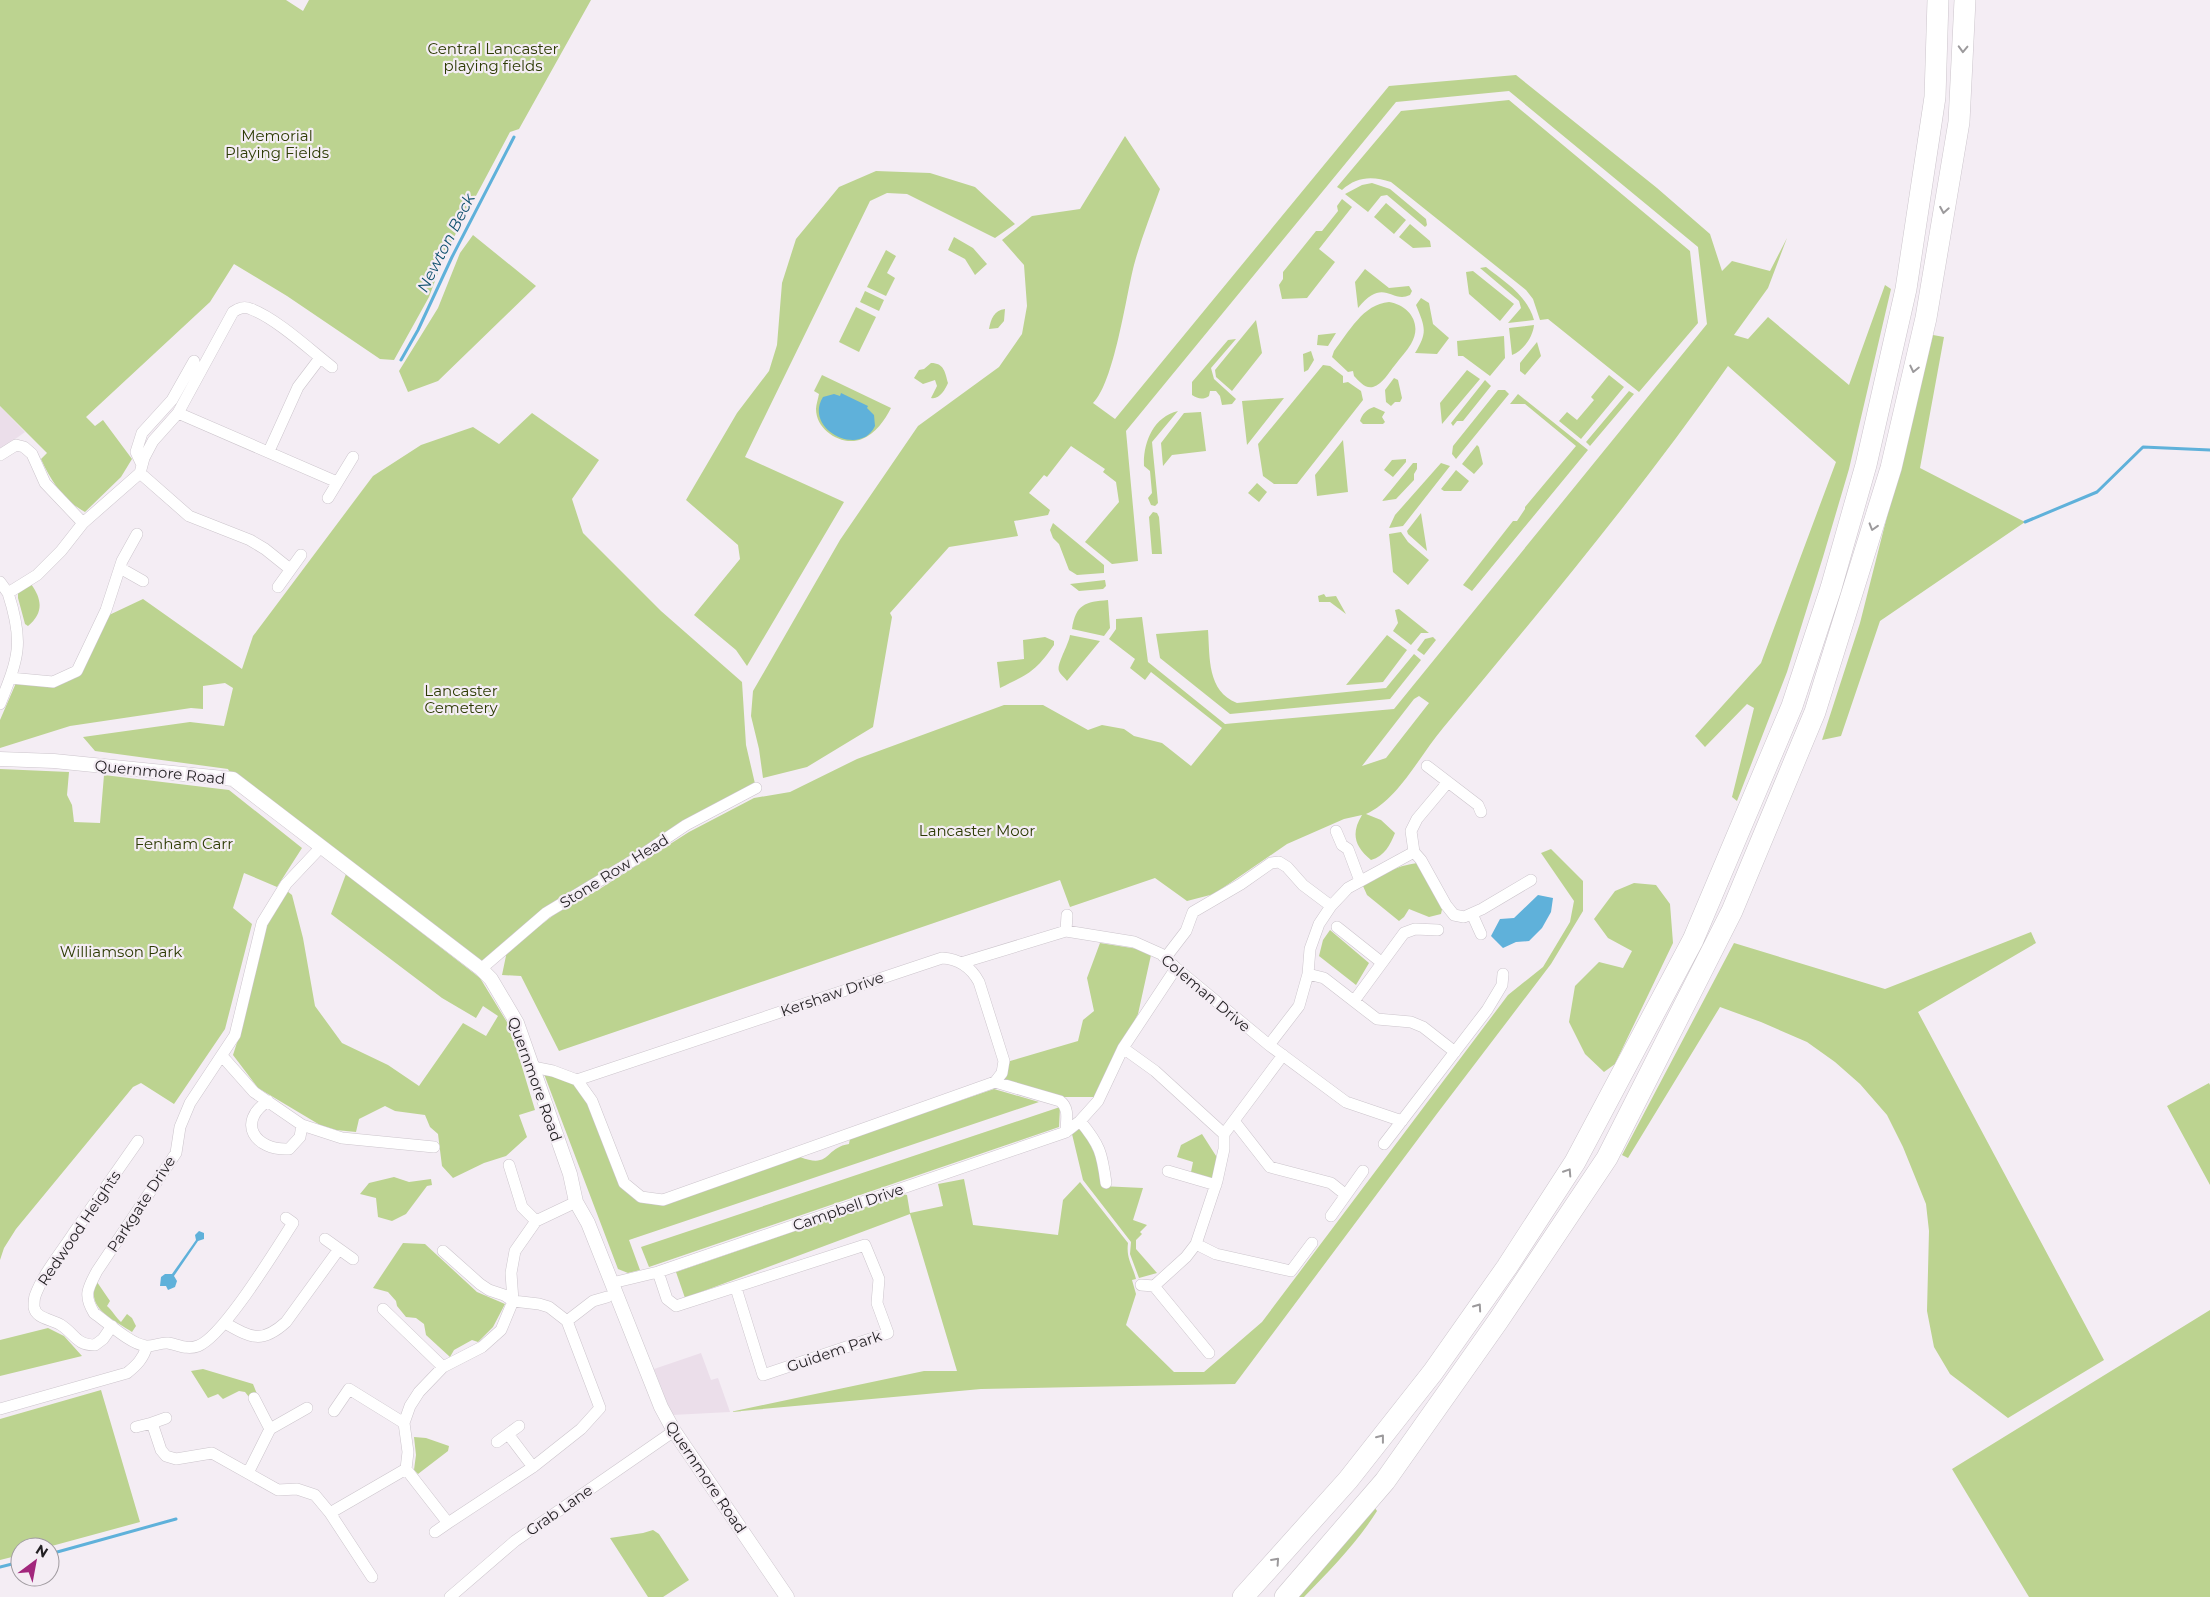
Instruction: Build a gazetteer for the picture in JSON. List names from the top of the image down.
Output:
{
  "streets": {
    "street": [
      "Quernmore Road",
      "Stone Row Head",
      "Coleman Drive",
      "Kershaw Drive",
      "Parkgate Drive",
      "Campbell Drive",
      "Redwood Heights",
      "Guidem Park",
      "Grab Lane"
    ]
  },
  "crossings": [
    ["Quernmore Road", "Stone Row Head"],
    ["Quernmore Road", "Parkgate Drive"],
    ["Quernmore Road", "Campbell Drive"],
    ["Quernmore Road", "Grab Lane"],
    ["Coleman Drive", "Kershaw Drive"],
    ["Coleman Drive", "Campbell Drive"],
    ["Parkgate Drive", "Redwood Heights"],
    ["Campbell Drive", "Guidem Park"]
  ],
  "water": ["Newton Beck"],
  "parks": [
    "Central Lancaster playing fields",
    "Memorial Playing Fields",
    "Lancaster Cemetery",
    "Lancaster Moor",
    "Fenham Carr",
    "Williamson Park"
  ],
  "north": "top right"
}
